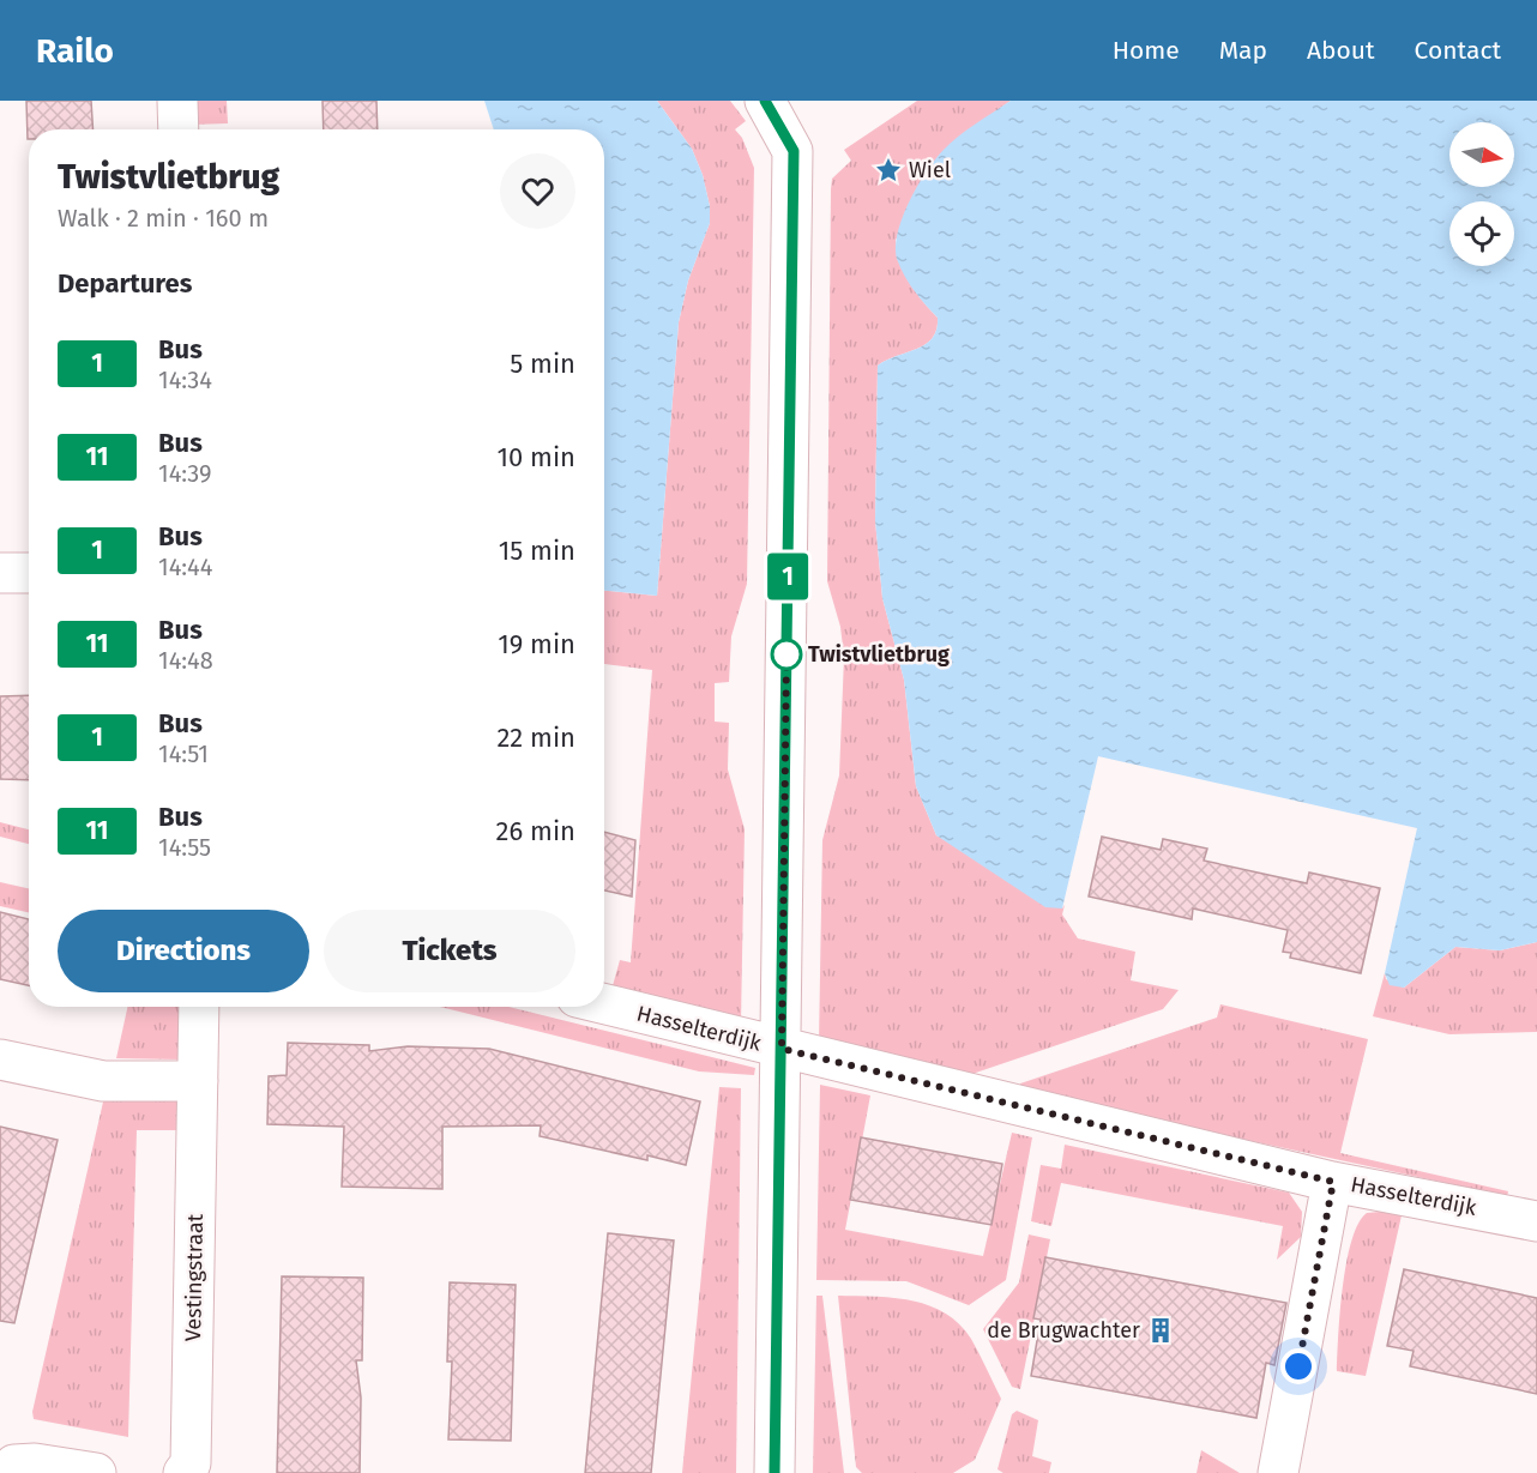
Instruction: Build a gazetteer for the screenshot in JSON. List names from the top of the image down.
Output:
{
  "streets": {
    "street": ["Hasselterdijk", "Vestingstraat"]
  },
  "places": {
    "place": ["Wiel"],
    "other": ["Twistvlietbrug"],
    "building": ["de Brugwachter"]
  },
  "lines": ["bus line 1"],
  "north": "right",
  "page": {
    "header": "Railo",
    "nav": [
      "Home",
      "Map",
      "About",
      "Contact"
    ],
    "on_map": "1",
    "heading": [
      ["Twistvlietbrug", "Walk · 2 min · 160 m"],
      "Departures"
    ],
    "list": [
      {
        "mark": "1",
        "name": "Bus",
        "note": "14:34",
        "value": "5 min"
      },
      {
        "mark": "11",
        "name": "Bus",
        "note": "14:39",
        "value": "10 min"
      },
      {
        "mark": "1",
        "name": "Bus",
        "note": "14:44",
        "value": "15 min"
      },
      {
        "mark": "11",
        "name": "Bus",
        "note": "14:48",
        "value": "19 min"
      },
      {
        "mark": "1",
        "name": "Bus",
        "note": "14:51",
        "value": "22 min"
      },
      {
        "mark": "11",
        "name": "Bus",
        "note": "14:55",
        "value": "26 min"
      }
    ],
    "buttons": ["Directions", "Tickets"]
  }
}
